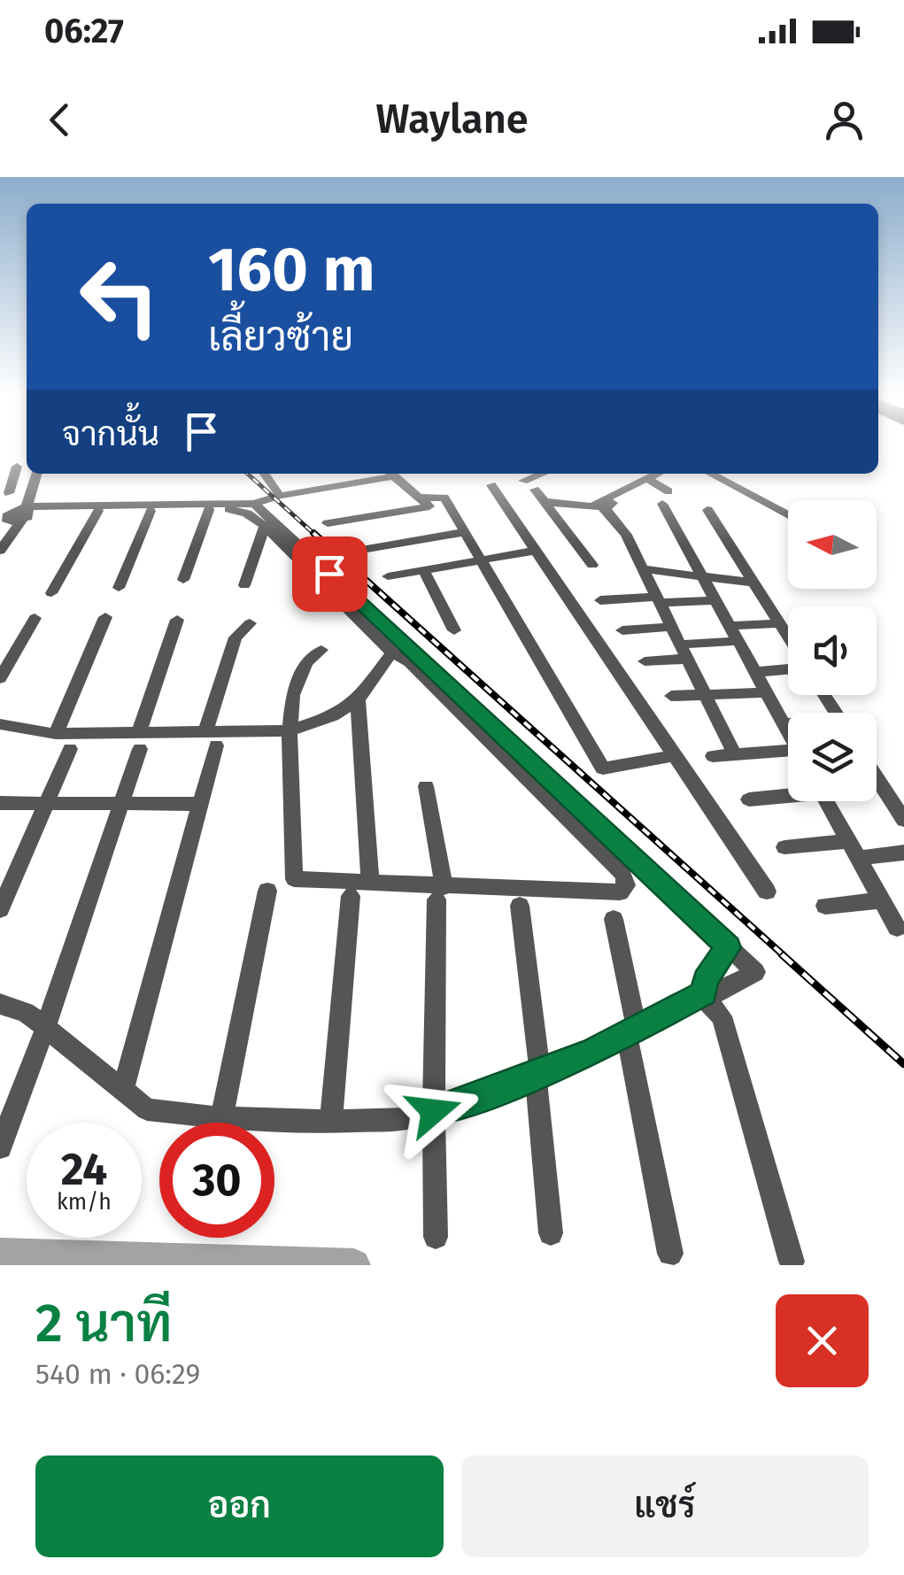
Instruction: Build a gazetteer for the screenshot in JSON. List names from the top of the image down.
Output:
{
  "north": "left",
  "page": {
    "status": "06:27",
    "header": "Waylane",
    "turn": ["160 m", "เลี้ยวซ้าย"],
    "then": "จากนั้น",
    "speed": "24 km/h",
    "limit": "30",
    "heading": ["2 นาที", "540 m · 06:29"],
    "buttons": ["ออก", "แชร์"]
  }
}
